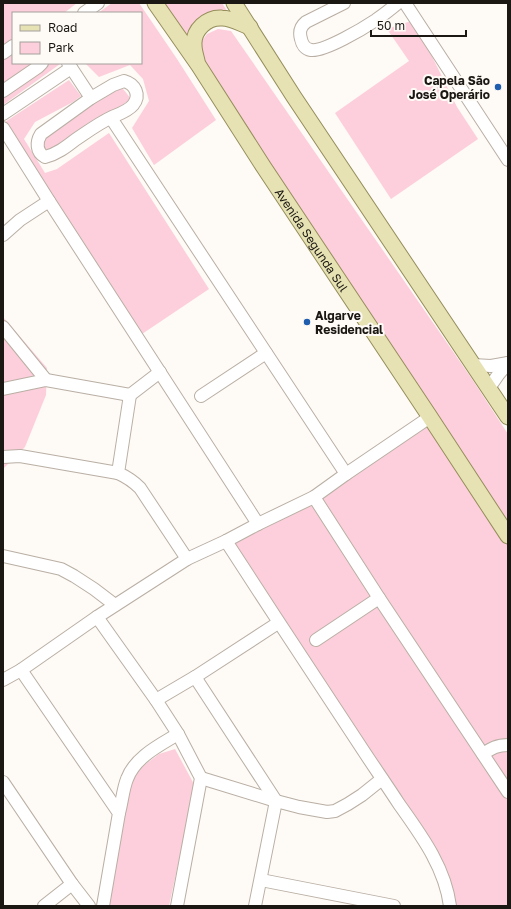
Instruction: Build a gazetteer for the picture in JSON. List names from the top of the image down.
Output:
{
  "streets": {
    "main road": ["Avenida Segunda Sul"]
  },
  "places": ["Capela São José Operário", "Algarve Residencial"],
  "legend": ["Road", "Park"],
  "scale_bar": "50 m"
}
